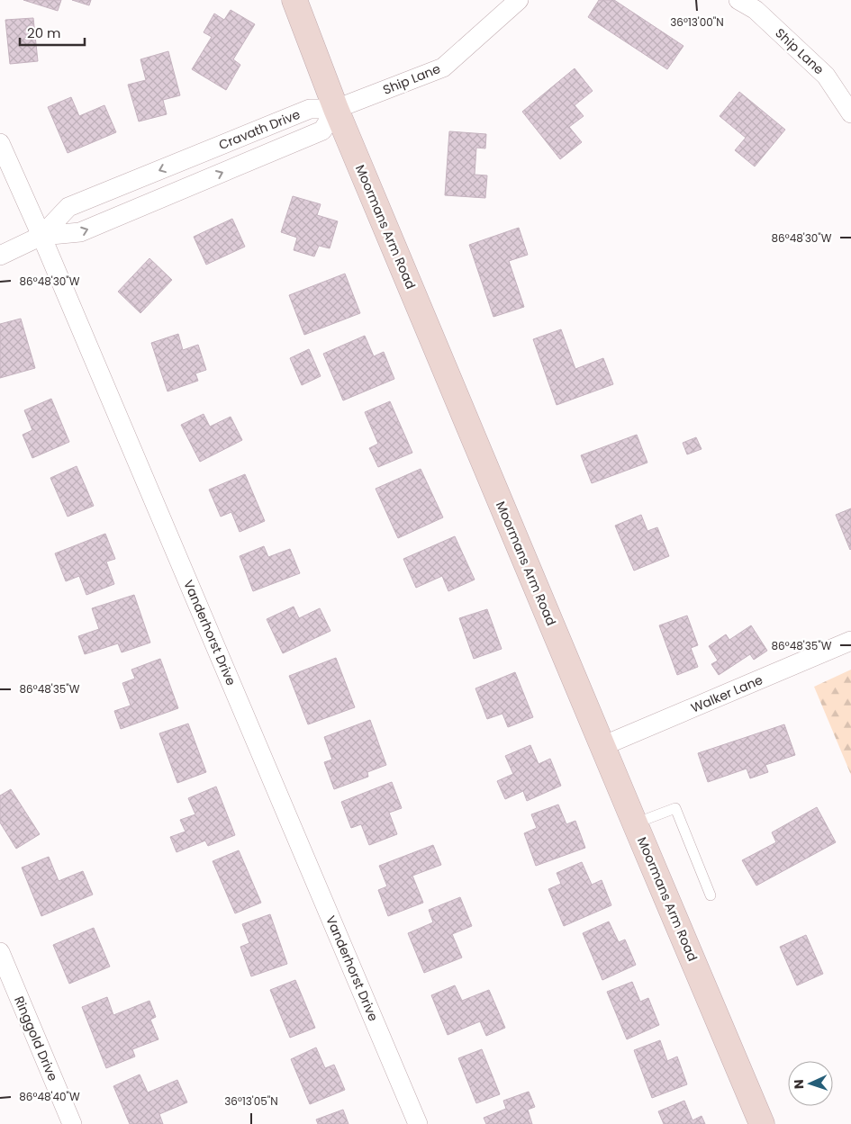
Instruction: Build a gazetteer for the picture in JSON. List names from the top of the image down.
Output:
{
  "streets": {
    "street": [
      "Ship Lane",
      "Cravath Drive",
      "Moormans Arm Road",
      "Vanderhorst Drive",
      "Walker Lane",
      "Ringgold Drive"
    ]
  },
  "crossings": [
    ["Ship Lane", "Cravath Drive"],
    ["Ship Lane", "Moormans Arm Road"],
    ["Cravath Drive", "Moormans Arm Road"],
    ["Cravath Drive", "Vanderhorst Drive"],
    ["Moormans Arm Road", "Walker Lane"]
  ],
  "scale_bar": "20 m",
  "north": "left",
  "coordinates": [
    "36°13'00\"N",
    "86°48'30\"W",
    "86°48'35\"W",
    "86°48'40\"W",
    "36°13'05\"N"
  ]
}
